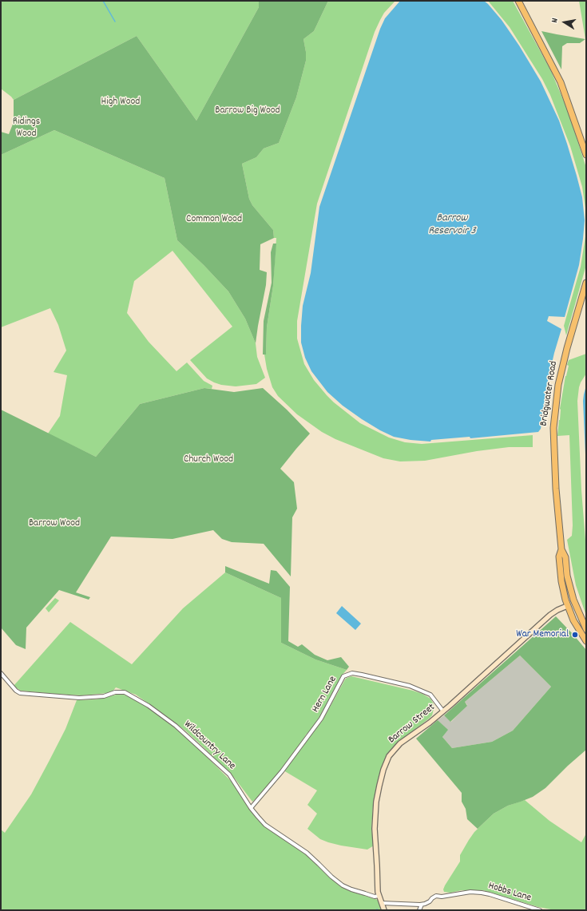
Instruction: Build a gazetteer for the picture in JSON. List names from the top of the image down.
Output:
{
  "streets": {
    "highway": ["Bridgwater Road"],
    "main road": ["Barrow Street"],
    "street": ["Hern Lane", "Wildcountry Lane", "Hobbs Lane"]
  },
  "crossings": [
    ["Bridgwater Road", "Barrow Street"],
    ["Hern Lane", "Barrow Street"],
    ["Hern Lane", "Wildcountry Lane"],
    ["Barrow Street", "Wildcountry Lane"]
  ],
  "water": ["Barrow Reservoir 3"],
  "parks": [
    "High Wood",
    "Barrow Big Wood",
    "Ridings Wood",
    "Common Wood",
    "Church Wood",
    "Barrow Wood"
  ],
  "places": ["War Memorial"],
  "north": "left"
}
